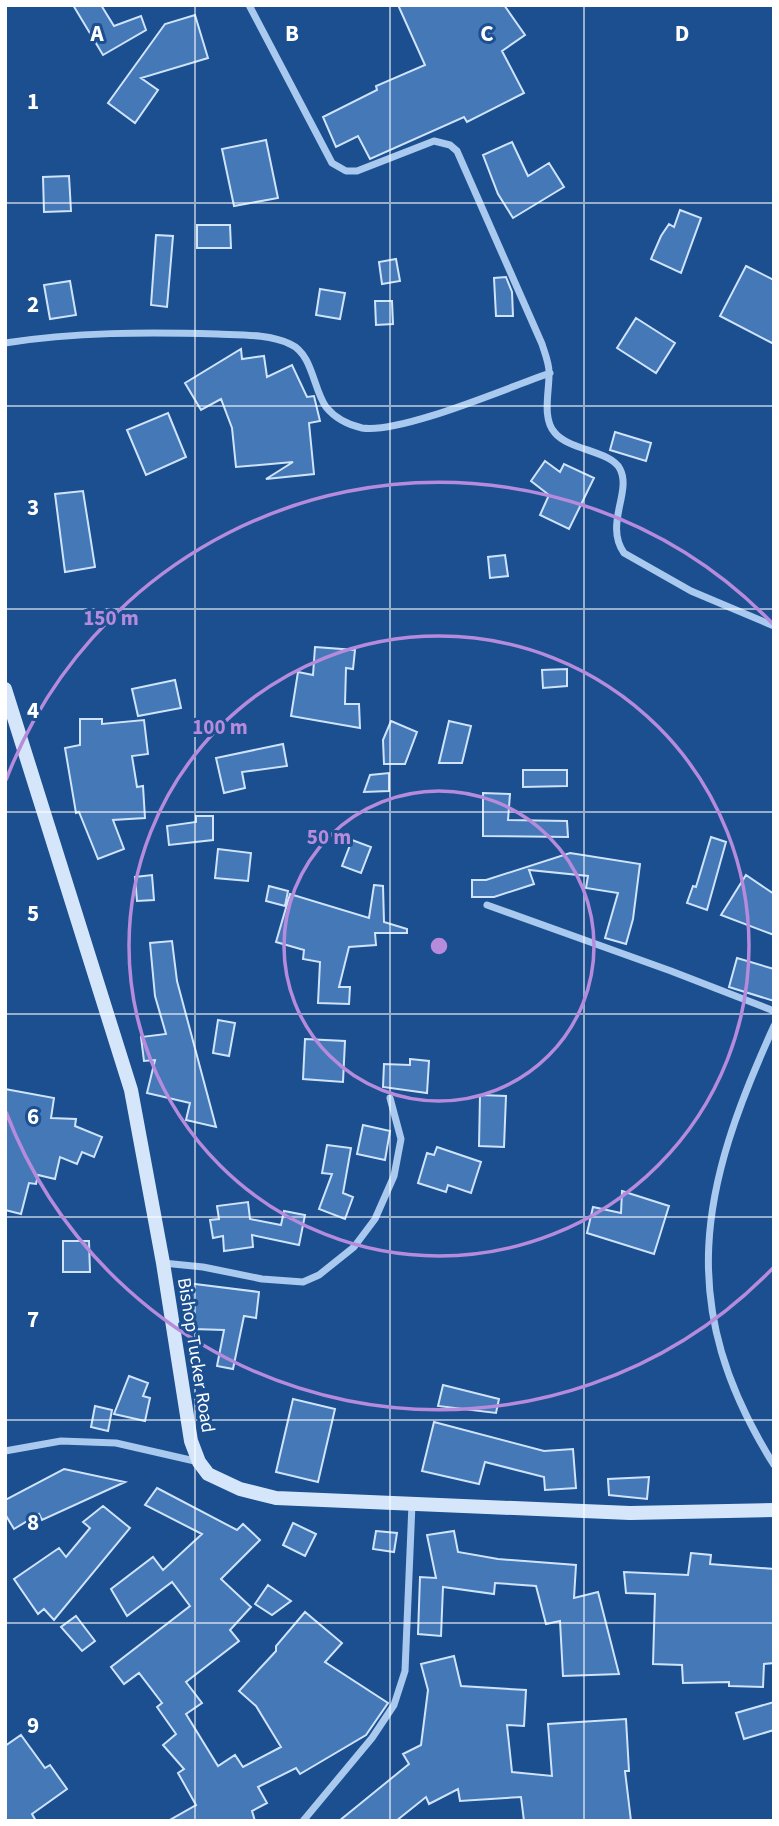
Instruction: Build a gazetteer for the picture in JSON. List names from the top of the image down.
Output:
{
  "streets": {
    "main road": ["Bishop Tucker Road"]
  },
  "grid": {
    "columns": [
      "A",
      "B",
      "C",
      "D"
    ],
    "rows": [
      "1",
      "2",
      "3",
      "4",
      "5",
      "6",
      "7",
      "8",
      "9"
    ]
  },
  "rings": ["150 m", "100 m", "50 m"]
}
